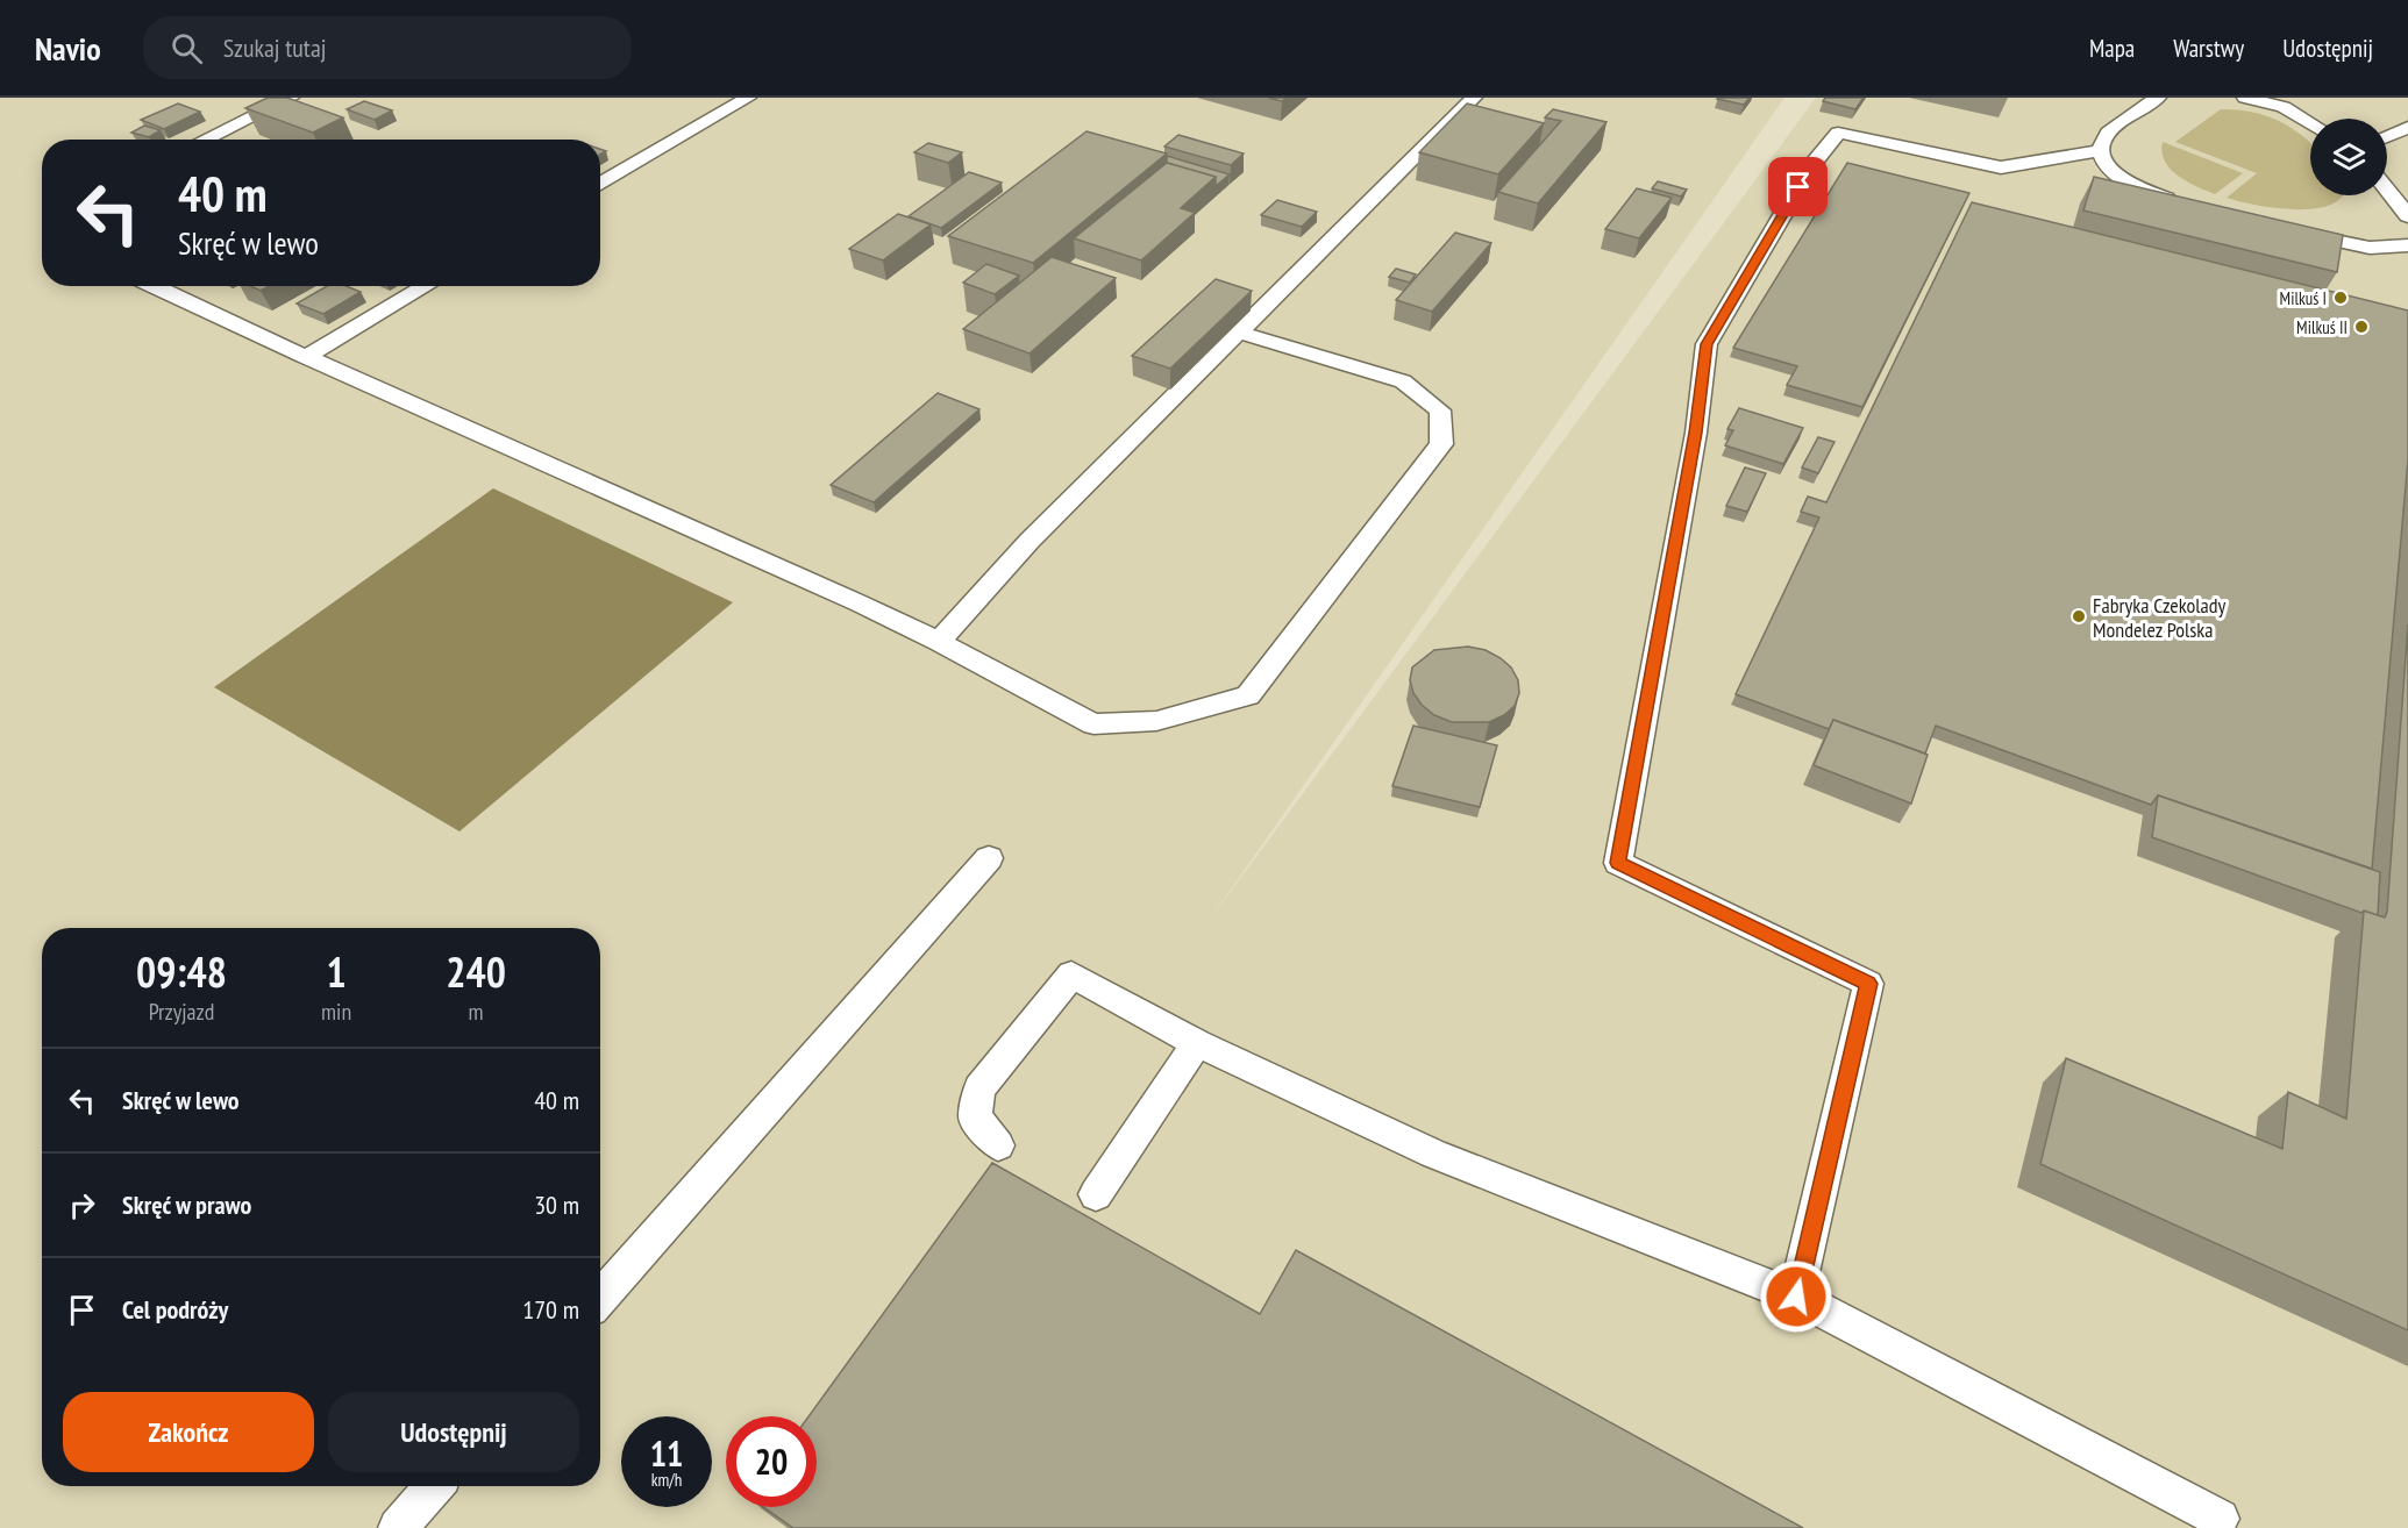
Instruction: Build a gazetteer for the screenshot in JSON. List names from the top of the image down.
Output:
{
  "places": ["Milkuś I", "Milkuś II", "Fabryka Czekolady Mondelez Polska"],
  "page": {
    "header": "Navio",
    "search": "Szukaj tutaj",
    "nav": ["Mapa", "Warstwy", "Udostępnij"],
    "turn": ["40 m", "Skręć w lewo"],
    "eta": [
      "09:48",
      "Przyjazd",
      "1",
      "min",
      "240",
      "m"
    ],
    "list": [
      {
        "name": "Skręć w lewo",
        "value": "40 m"
      },
      {
        "name": "Skręć w prawo",
        "value": "30 m"
      },
      {
        "name": "Cel podróży",
        "value": "170 m"
      }
    ],
    "buttons": ["Zakończ", "Udostępnij"],
    "speed": "11 km/h",
    "limit": "20"
  }
}
